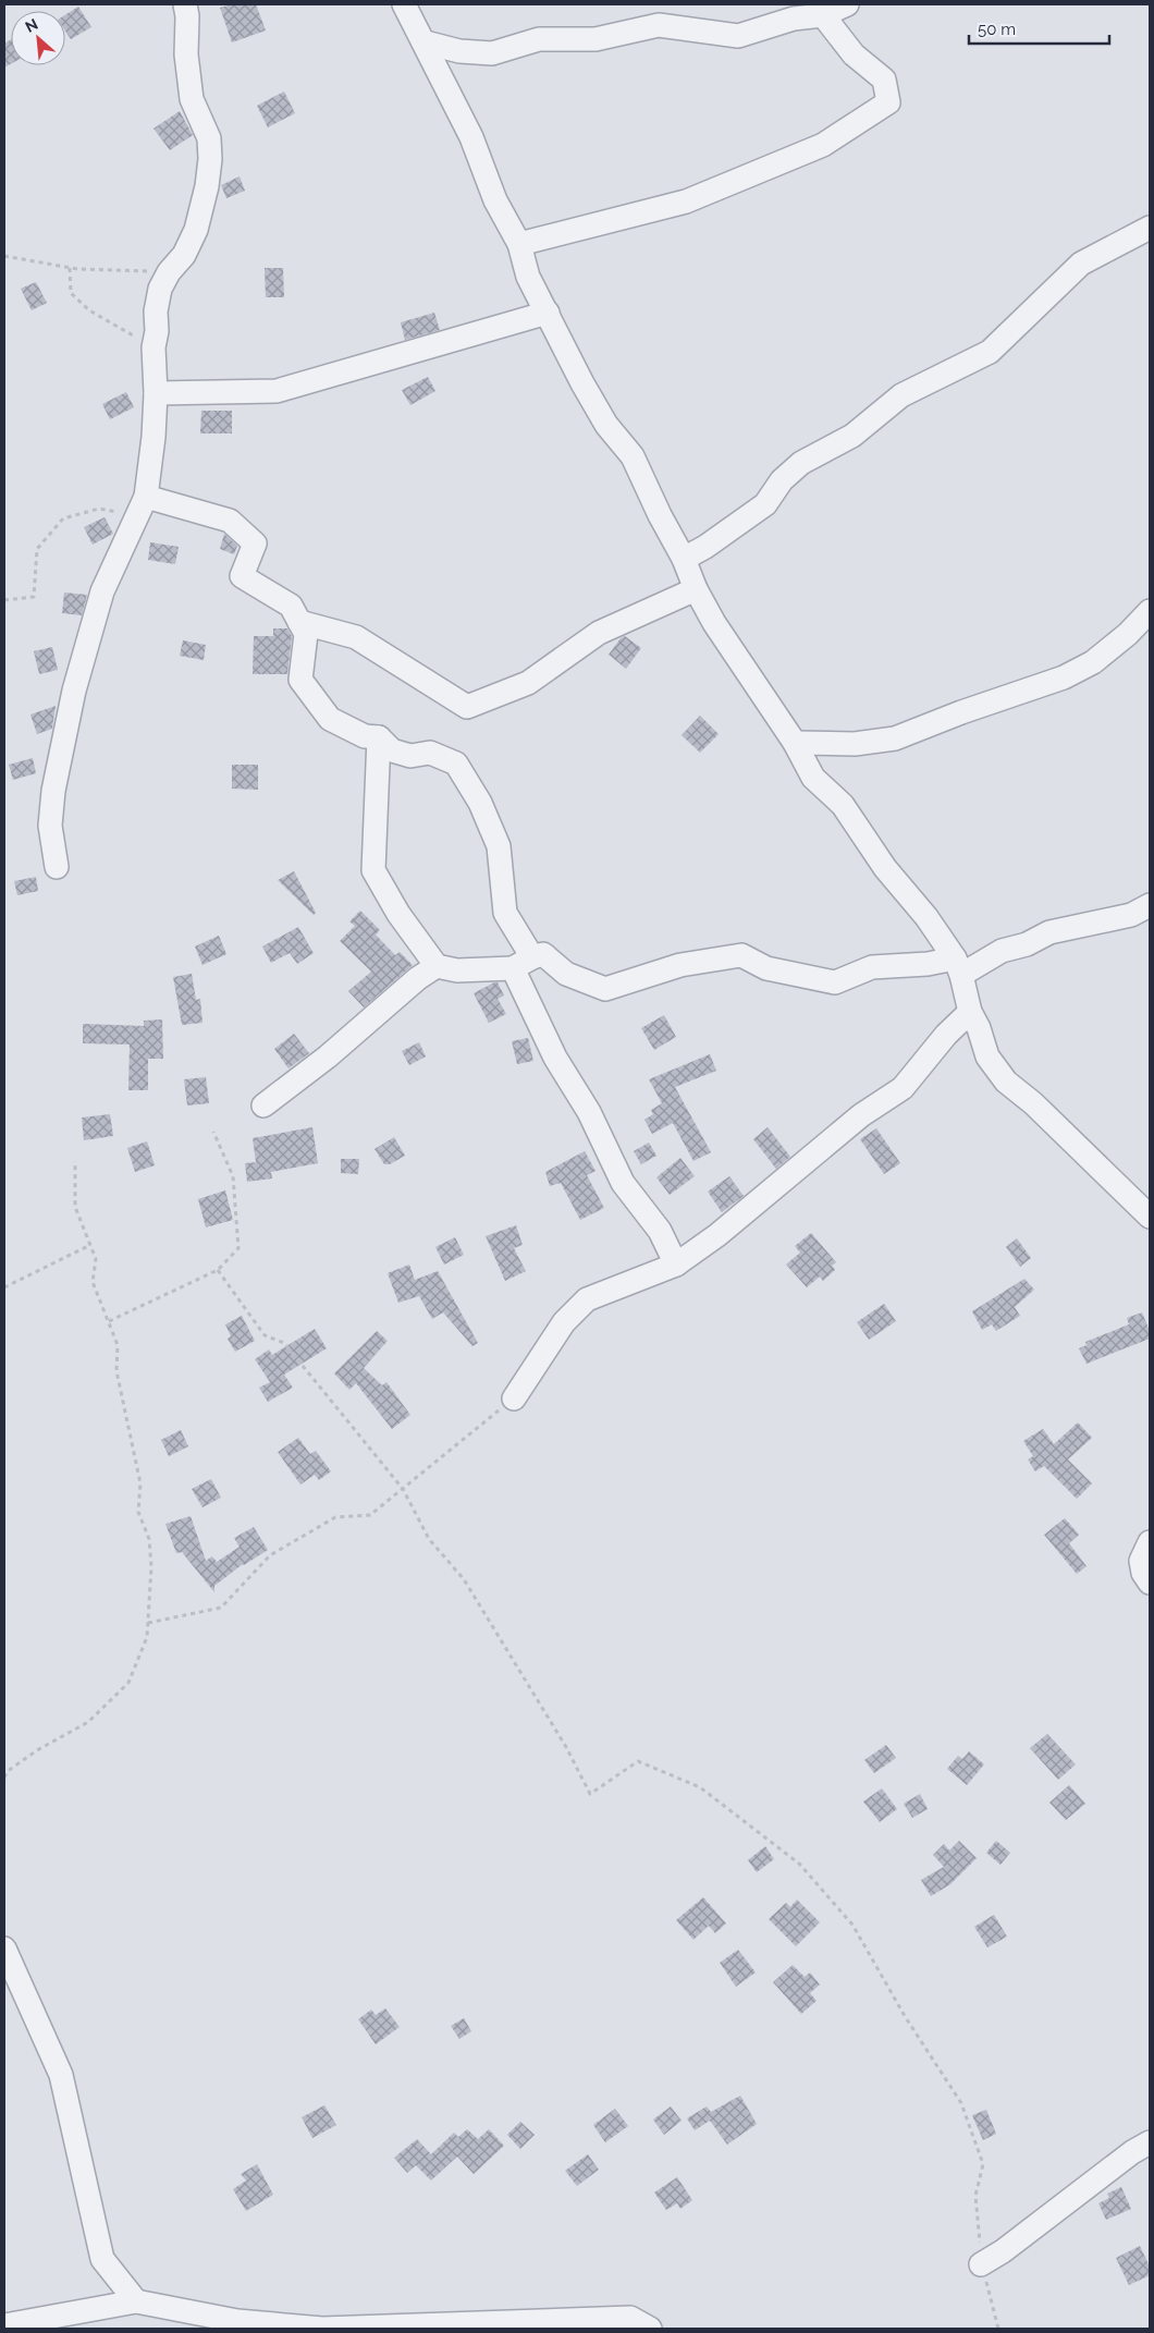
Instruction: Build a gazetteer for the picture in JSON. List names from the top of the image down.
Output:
{
  "scale_bar": "50 m",
  "north": "top left"
}
